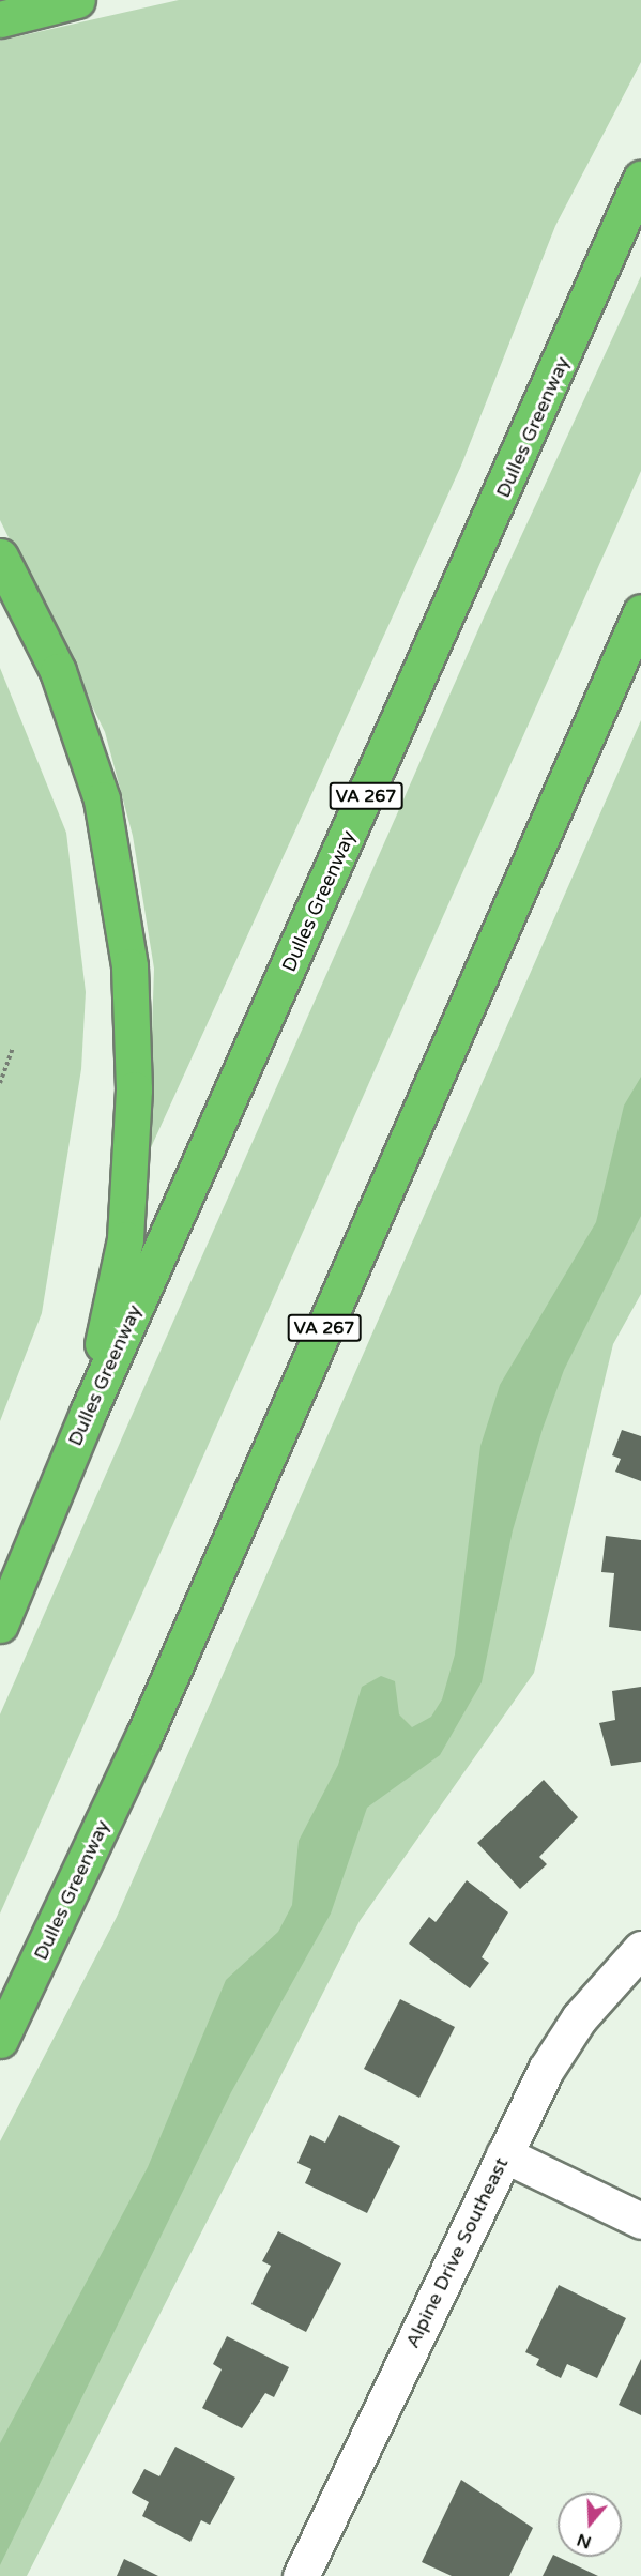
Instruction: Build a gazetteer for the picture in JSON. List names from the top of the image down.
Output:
{
  "streets": {
    "highway": ["Dulles Greenway", "VA 267"],
    "street": ["Alpine Drive Southeast"]
  },
  "north": "bottom"
}
